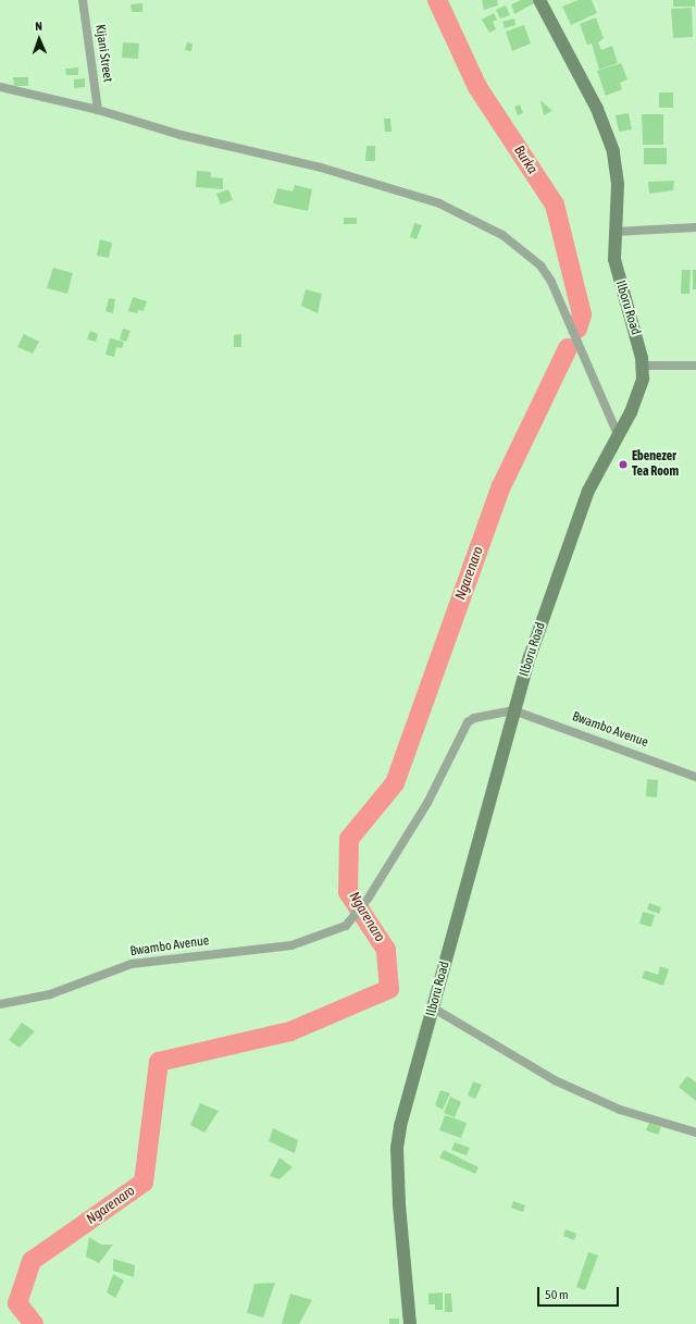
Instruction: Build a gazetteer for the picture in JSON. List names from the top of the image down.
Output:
{
  "streets": {
    "street": ["Kijani Street", "Ilboru Road", "Bwambo Avenue"]
  },
  "crossings": [
    ["Ilboru Road", "Bwambo Avenue"]
  ],
  "water": ["Burka", "Ngarenaro"],
  "places": ["Ebenezer Tea Room"],
  "scale_bar": "50 m",
  "north": "top"
}
